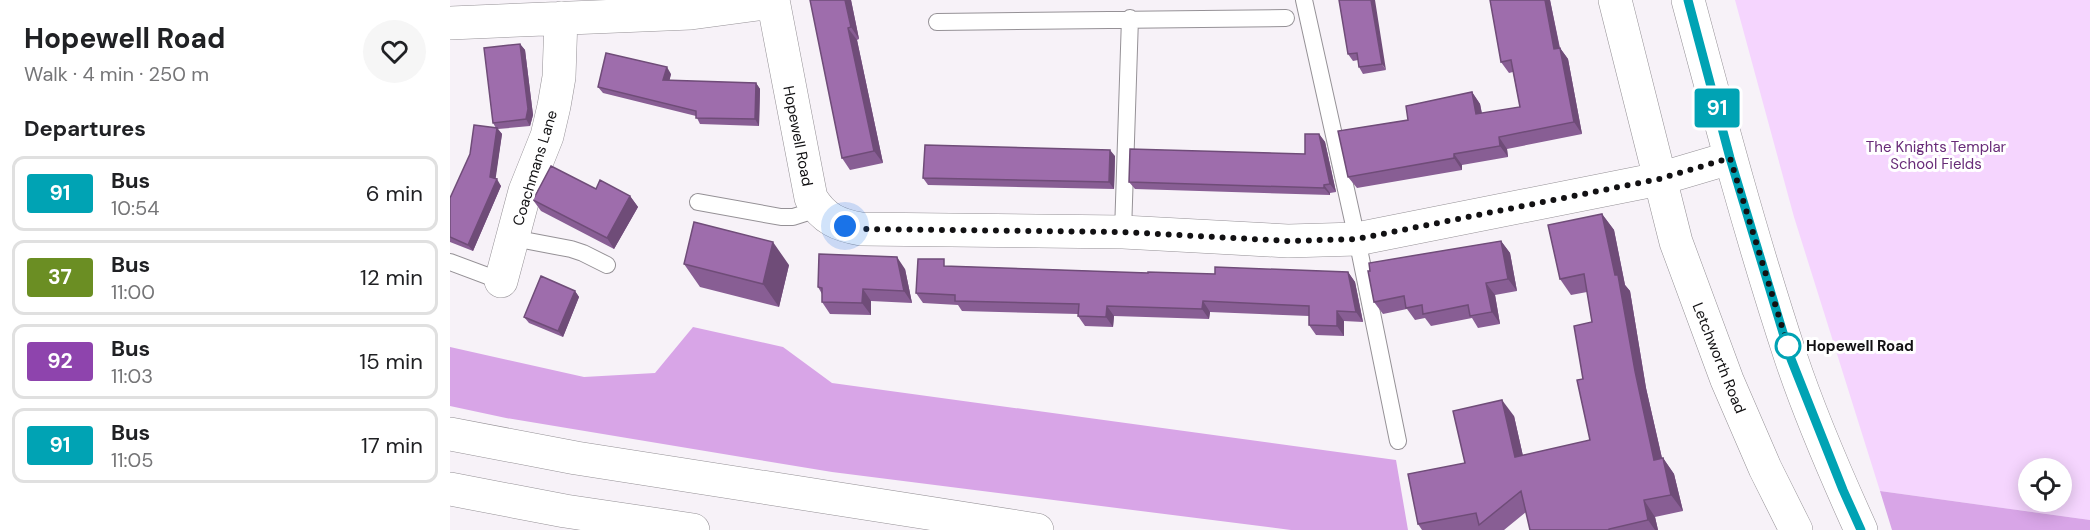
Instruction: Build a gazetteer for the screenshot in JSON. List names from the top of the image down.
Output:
{
  "streets": {
    "main road": ["Hopewell Road", "Coachmans Lane", "Letchworth Road"]
  },
  "parks": ["The Knights Templar School Fields"],
  "places": ["Hopewell Road"],
  "lines": ["bus line 91"],
  "page": {
    "heading": [
      ["Hopewell Road", "Walk · 4 min · 250 m"],
      "Departures"
    ],
    "on_map": "91",
    "list": [
      {
        "mark": "91",
        "name": "Bus",
        "note": "10:54",
        "value": "6 min"
      },
      {
        "mark": "37",
        "name": "Bus",
        "note": "11:00",
        "value": "12 min"
      },
      {
        "mark": "92",
        "name": "Bus",
        "note": "11:03",
        "value": "15 min"
      },
      {
        "mark": "91",
        "name": "Bus",
        "note": "11:05",
        "value": "17 min"
      }
    ]
  }
}
